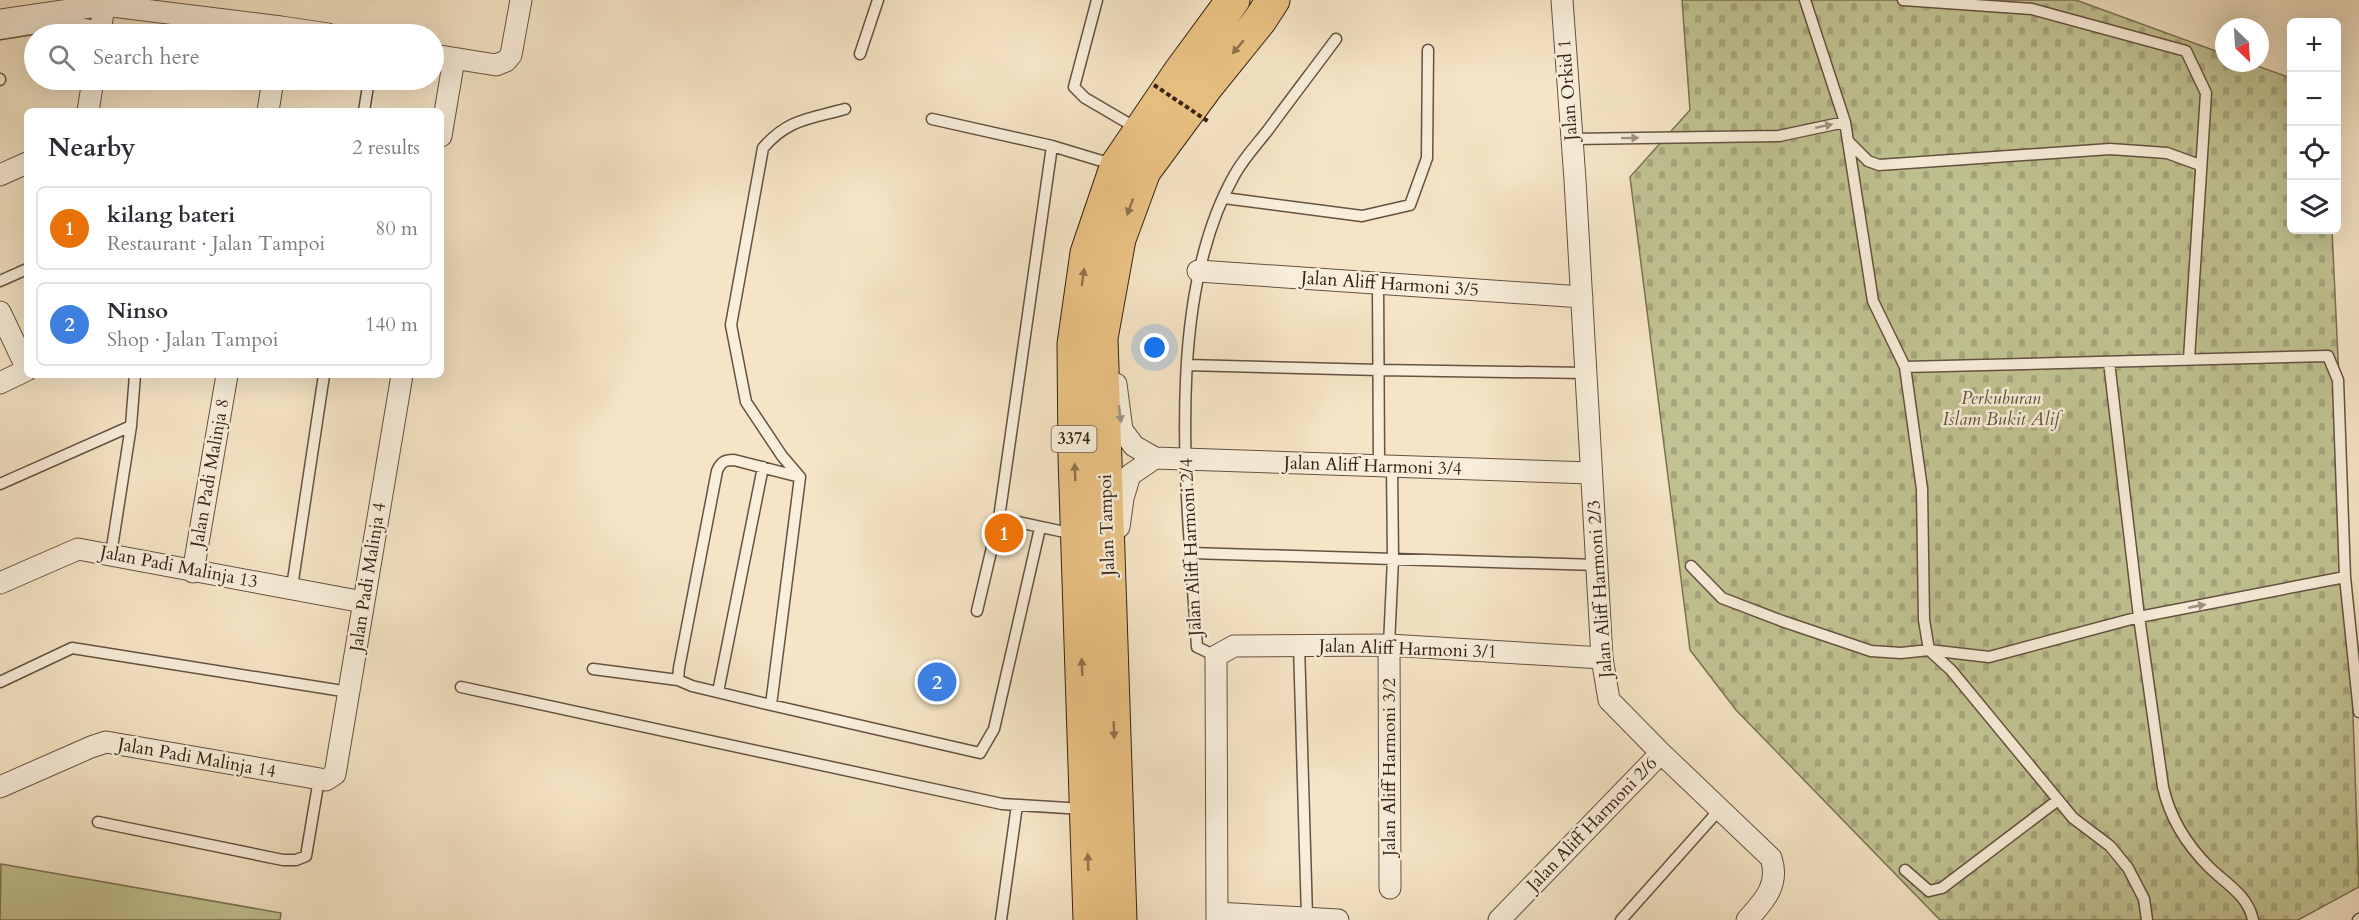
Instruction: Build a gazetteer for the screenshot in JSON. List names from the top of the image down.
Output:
{
  "streets": {
    "main road": ["3374", "Jalan Tampoi"],
    "street": [
      "Jalan Orkid 1",
      "Jalan Aliff Harmoni 3/5",
      "Jalan Aliff Harmoni 3/4",
      "Jalan Padi Malinja 8",
      "Jalan Aliff Harmoni 2/4",
      "Jalan Padi Malinja 13",
      "Jalan Padi Malinja 4",
      "Jalan Aliff Harmoni 2/3",
      "Jalan Aliff Harmoni 3/1",
      "Jalan Padi Malinja 14",
      "Jalan Aliff Harmoni 3/2",
      "Jalan Aliff Harmoni 2/6"
    ]
  },
  "crossings": [
    ["Jalan Orkid 1", "Jalan Aliff Harmoni 2/3"],
    ["Jalan Aliff Harmoni 3/5", "Jalan Aliff Harmoni 2/4"],
    ["Jalan Aliff Harmoni 3/5", "Jalan Aliff Harmoni 2/3"],
    ["Jalan Aliff Harmoni 3/4", "Jalan Aliff Harmoni 2/4"],
    ["Jalan Aliff Harmoni 3/4", "Jalan Aliff Harmoni 2/3"],
    ["Jalan Padi Malinja 8", "Jalan Padi Malinja 13"],
    ["Jalan Aliff Harmoni 2/4", "Jalan Aliff Harmoni 3/1"],
    ["Jalan Padi Malinja 13", "Jalan Padi Malinja 4"],
    ["Jalan Padi Malinja 4", "Jalan Padi Malinja 14"],
    ["Jalan Aliff Harmoni 2/3", "Jalan Aliff Harmoni 3/1"],
    ["Jalan Aliff Harmoni 2/3", "Jalan Aliff Harmoni 2/6"],
    ["Jalan Aliff Harmoni 3/1", "Jalan Aliff Harmoni 3/2"]
  ],
  "parks": ["Perkuburan Islam Bukit Alif"],
  "north": "bottom right",
  "page": {
    "map_buttons": ["+", "−"],
    "search": "Search here",
    "heading": ["Nearby", "2 results"],
    "list": [
      {
        "mark": "1",
        "name": "kilang bateri",
        "note": "Restaurant · Jalan Tampoi",
        "value": "80 m"
      },
      {
        "mark": "2",
        "name": "Ninso",
        "note": "Shop · Jalan Tampoi",
        "value": "140 m"
      }
    ],
    "pins": ["1", "2"]
  }
}
